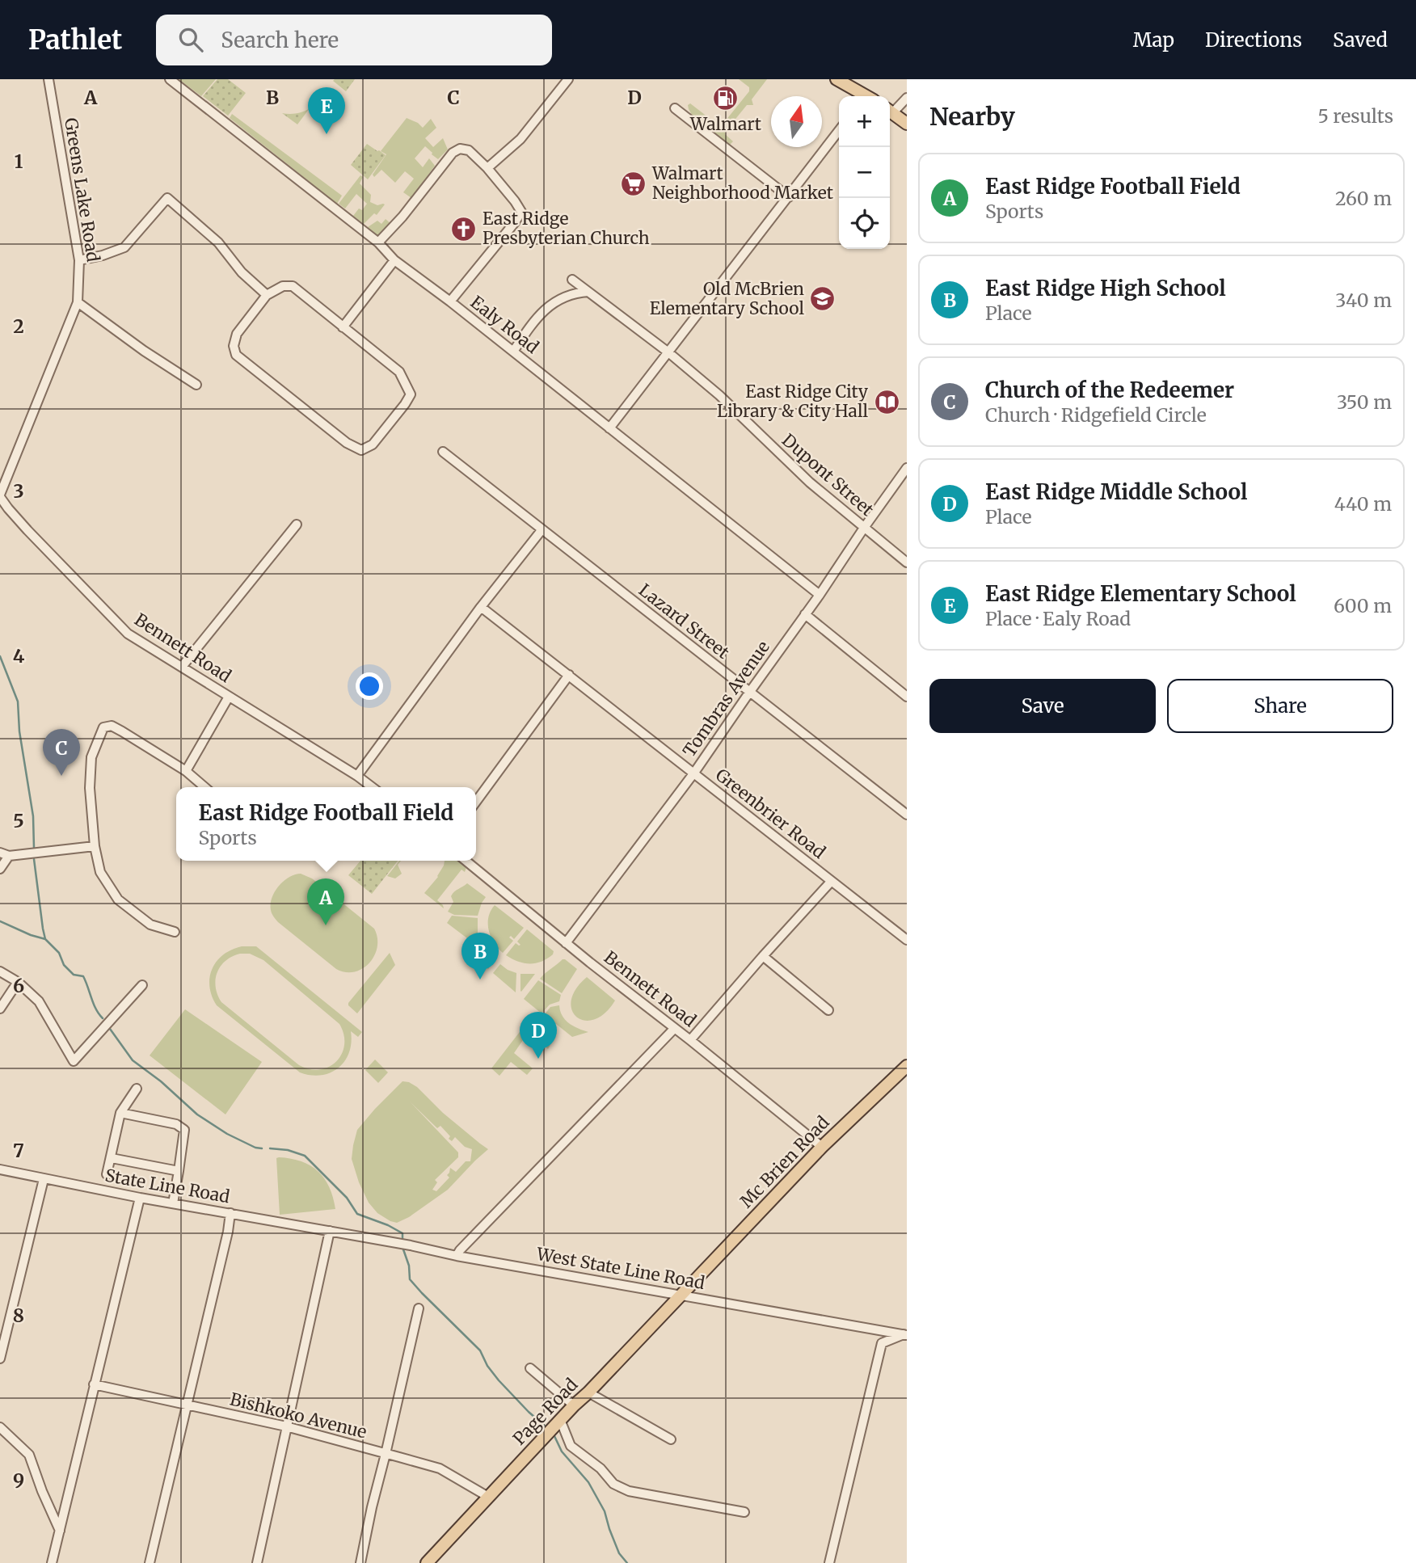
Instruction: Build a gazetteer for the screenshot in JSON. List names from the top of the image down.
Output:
{
  "streets": {
    "main road": ["Mc Brien Road", "Page Road"],
    "street": [
      "Greens Lake Road",
      "Ealy Road",
      "Dupont Street",
      "Lazard Street",
      "Bennett Road",
      "Tombras Avenue",
      "Greenbrier Road",
      "State Line Road",
      "West State Line Road",
      "Bishkoko Avenue"
    ]
  },
  "crossings": [
    ["Greens Lake Road", "Bennett Road"],
    ["Ealy Road", "Tombras Avenue"],
    ["Dupont Street", "Tombras Avenue"],
    ["Lazard Street", "Tombras Avenue"],
    ["Bennett Road", "Tombras Avenue"],
    ["Bennett Road", "Mc Brien Road"],
    ["Tombras Avenue", "Greenbrier Road"],
    ["Mc Brien Road", "Page Road"],
    ["State Line Road", "West State Line Road"],
    ["West State Line Road", "Page Road"],
    ["Page Road", "Bishkoko Avenue"]
  ],
  "places": {
    "fuel station": ["Walmart"],
    "supermarket": ["Walmart Neighborhood Market"],
    "church": ["East Ridge Presbyterian Church"],
    "school or university": ["Old McBrien Elementary School"],
    "library": ["East Ridge City Library & City Hall"]
  },
  "north": "top",
  "page": {
    "header": "Pathlet",
    "search": "Search here",
    "nav": ["Map", "Directions", "Saved"],
    "heading": ["Nearby", "5 results"],
    "pins": [
      "E",
      "C",
      "A",
      "B",
      "D"
    ],
    "map_buttons": ["+", "−"],
    "list": [
      {
        "mark": "A",
        "name": "East Ridge Football Field",
        "note": "Sports",
        "value": "260 m"
      },
      {
        "mark": "B",
        "name": "East Ridge High School",
        "note": "Place",
        "value": "340 m"
      },
      {
        "mark": "C",
        "name": "Church of the Redeemer",
        "note": "Church · Ridgefield Circle",
        "value": "350 m"
      },
      {
        "mark": "D",
        "name": "East Ridge Middle School",
        "note": "Place",
        "value": "440 m"
      },
      {
        "mark": "E",
        "name": "East Ridge Elementary School",
        "note": "Place · Ealy Road",
        "value": "600 m"
      }
    ],
    "buttons": ["Save", "Share"],
    "popup": ["East Ridge Football Field", "Sports"]
  },
  "grid": {
    "columns": [
      "A",
      "B",
      "C",
      "D"
    ],
    "rows": [
      "1",
      "2",
      "3",
      "4",
      "5",
      "6",
      "7",
      "8",
      "9"
    ]
  }
}
